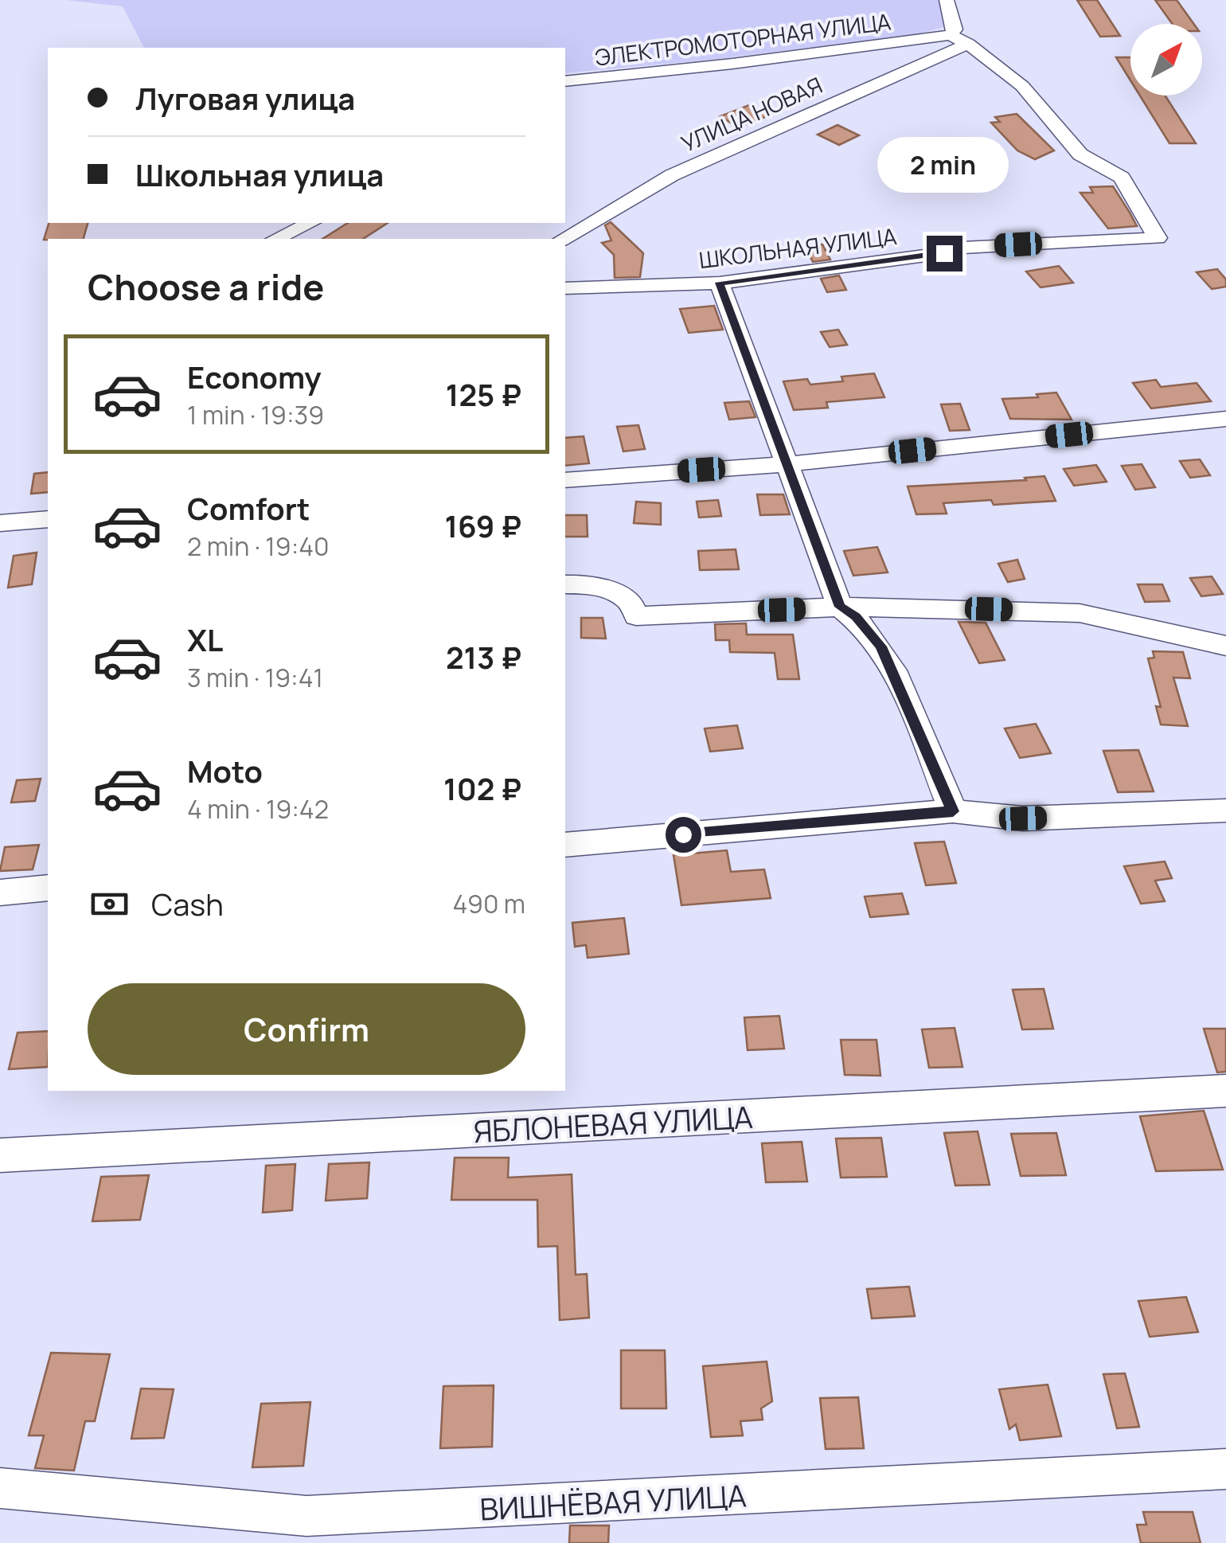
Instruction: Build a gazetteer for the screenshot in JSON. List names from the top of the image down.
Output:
{
  "streets": {
    "street": [
      "ЭЛЕКТРОМОТОРНАЯ УЛИЦА",
      "УЛИЦА НОВАЯ",
      "ШКОЛЬНАЯ УЛИЦА",
      "ЯБЛОНЕВАЯ УЛИЦА",
      "ВИШНЁВАЯ УЛИЦА"
    ]
  },
  "crossings": [
    ["УЛИЦА НОВАЯ", "ШКОЛЬНАЯ УЛИЦА"]
  ],
  "north": "top right",
  "page": {
    "banner": ["Луговая улица", "Школьная улица"],
    "bubble": "2 min",
    "heading": "Choose a ride",
    "list": [
      {
        "name": "Economy",
        "note": "1 min · 19:39",
        "value": "125 ₽"
      },
      {
        "name": "Comfort",
        "note": "2 min · 19:40",
        "value": "169 ₽"
      },
      {
        "name": "XL",
        "note": "3 min · 19:41",
        "value": "213 ₽"
      },
      {
        "name": "Moto",
        "note": "4 min · 19:42",
        "value": "102 ₽"
      }
    ],
    "pay": ["Cash", "490 m"],
    "buttons": "Confirm"
  }
}
